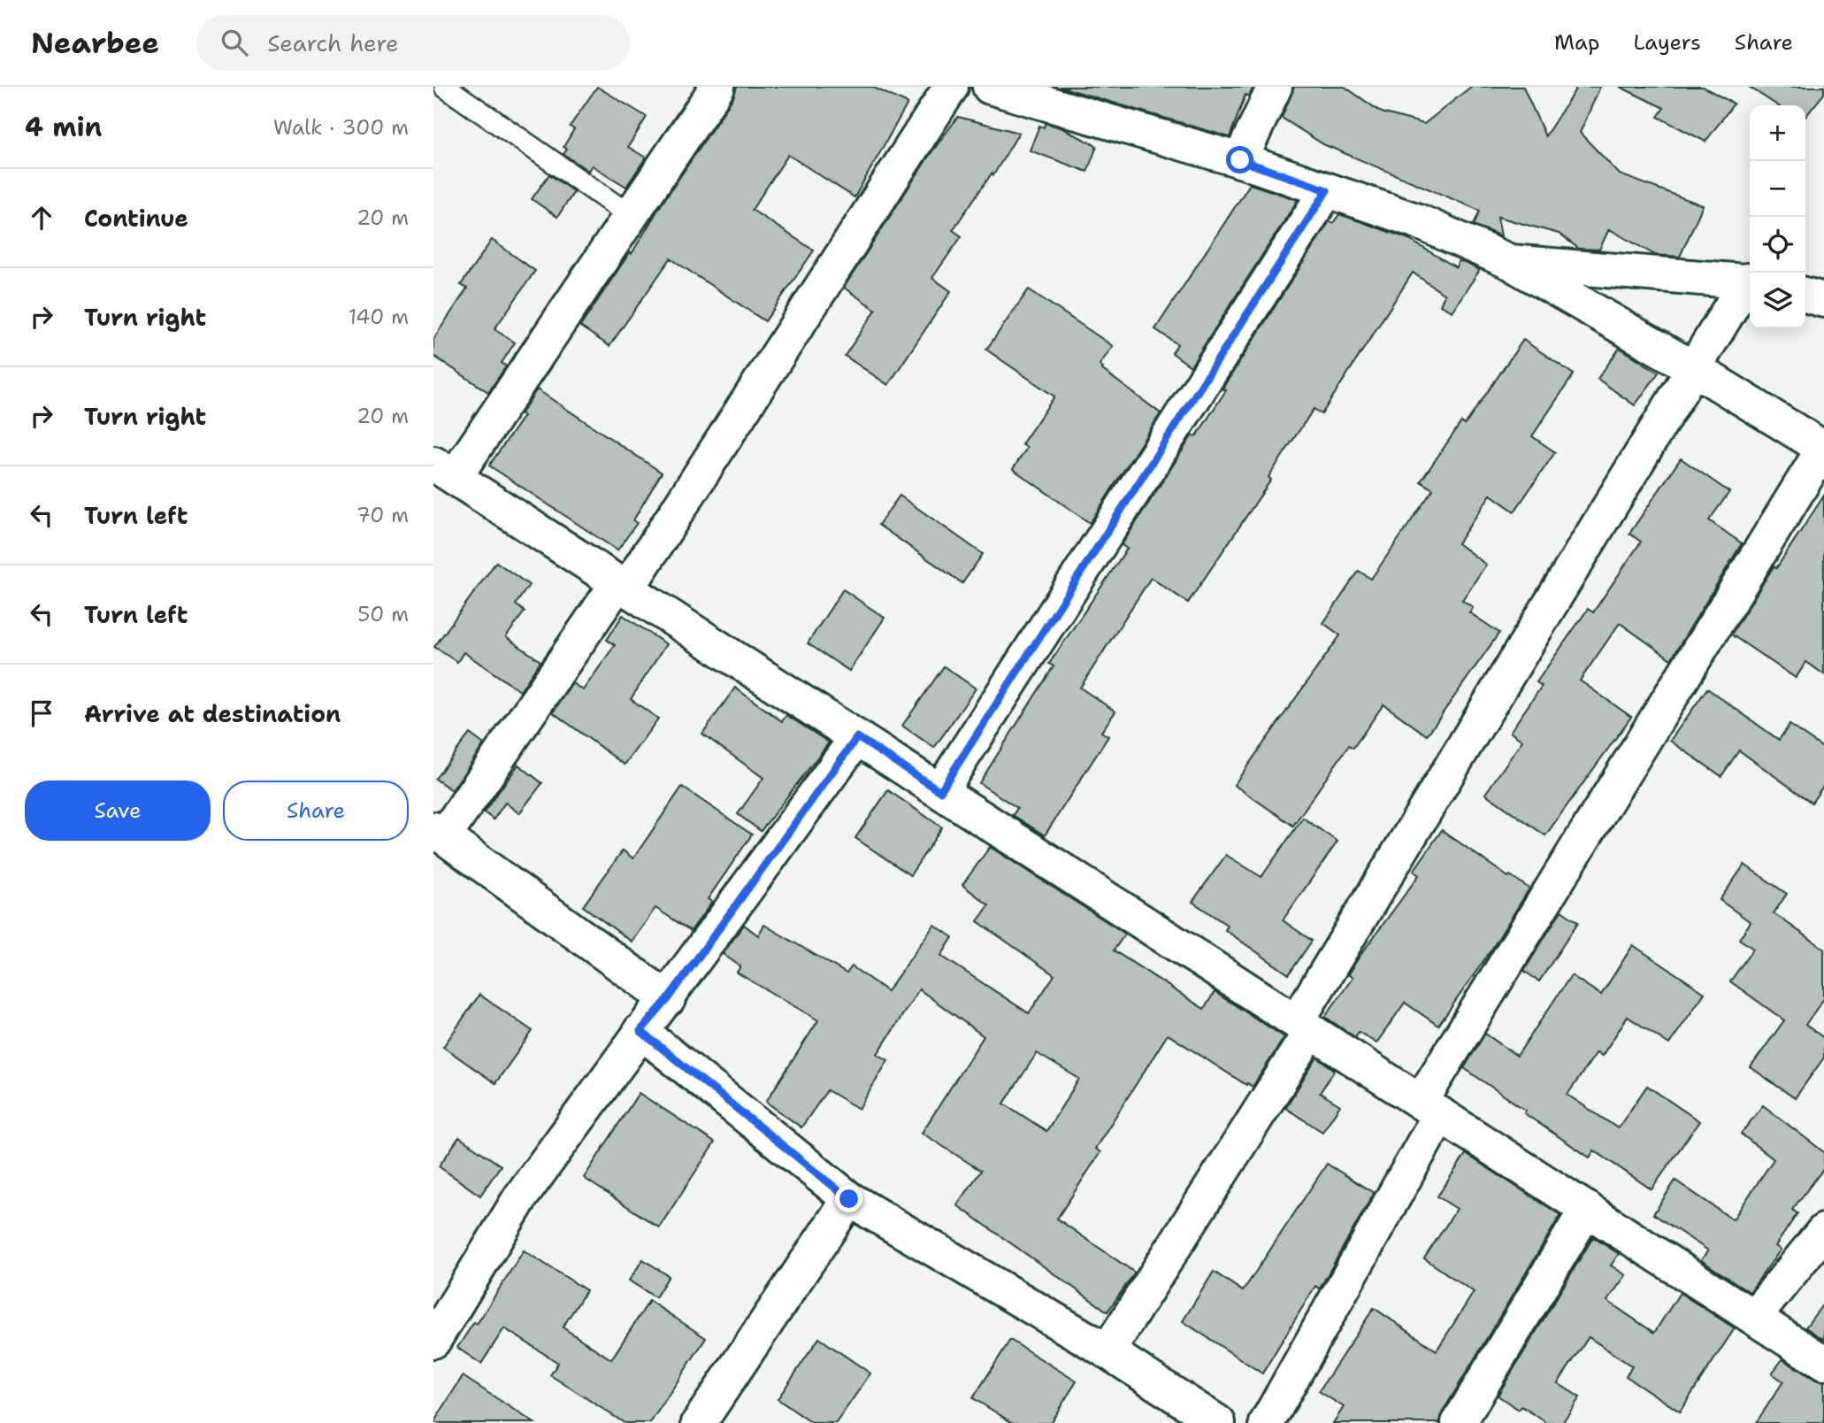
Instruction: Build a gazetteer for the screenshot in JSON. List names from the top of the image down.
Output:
{
  "page": {
    "header": "Nearbee",
    "search": "Search here",
    "nav": ["Map", "Layers", "Share"],
    "heading": ["4 min", "Walk · 300 m"],
    "map_buttons": ["+", "−"],
    "list": [
      ["Continue", "20 m"],
      ["Turn right", "140 m"],
      ["Turn right", "20 m"],
      ["Turn left", "70 m"],
      ["Turn left", "50 m"],
      "Arrive at destination"
    ],
    "buttons": ["Save", "Share"]
  }
}
